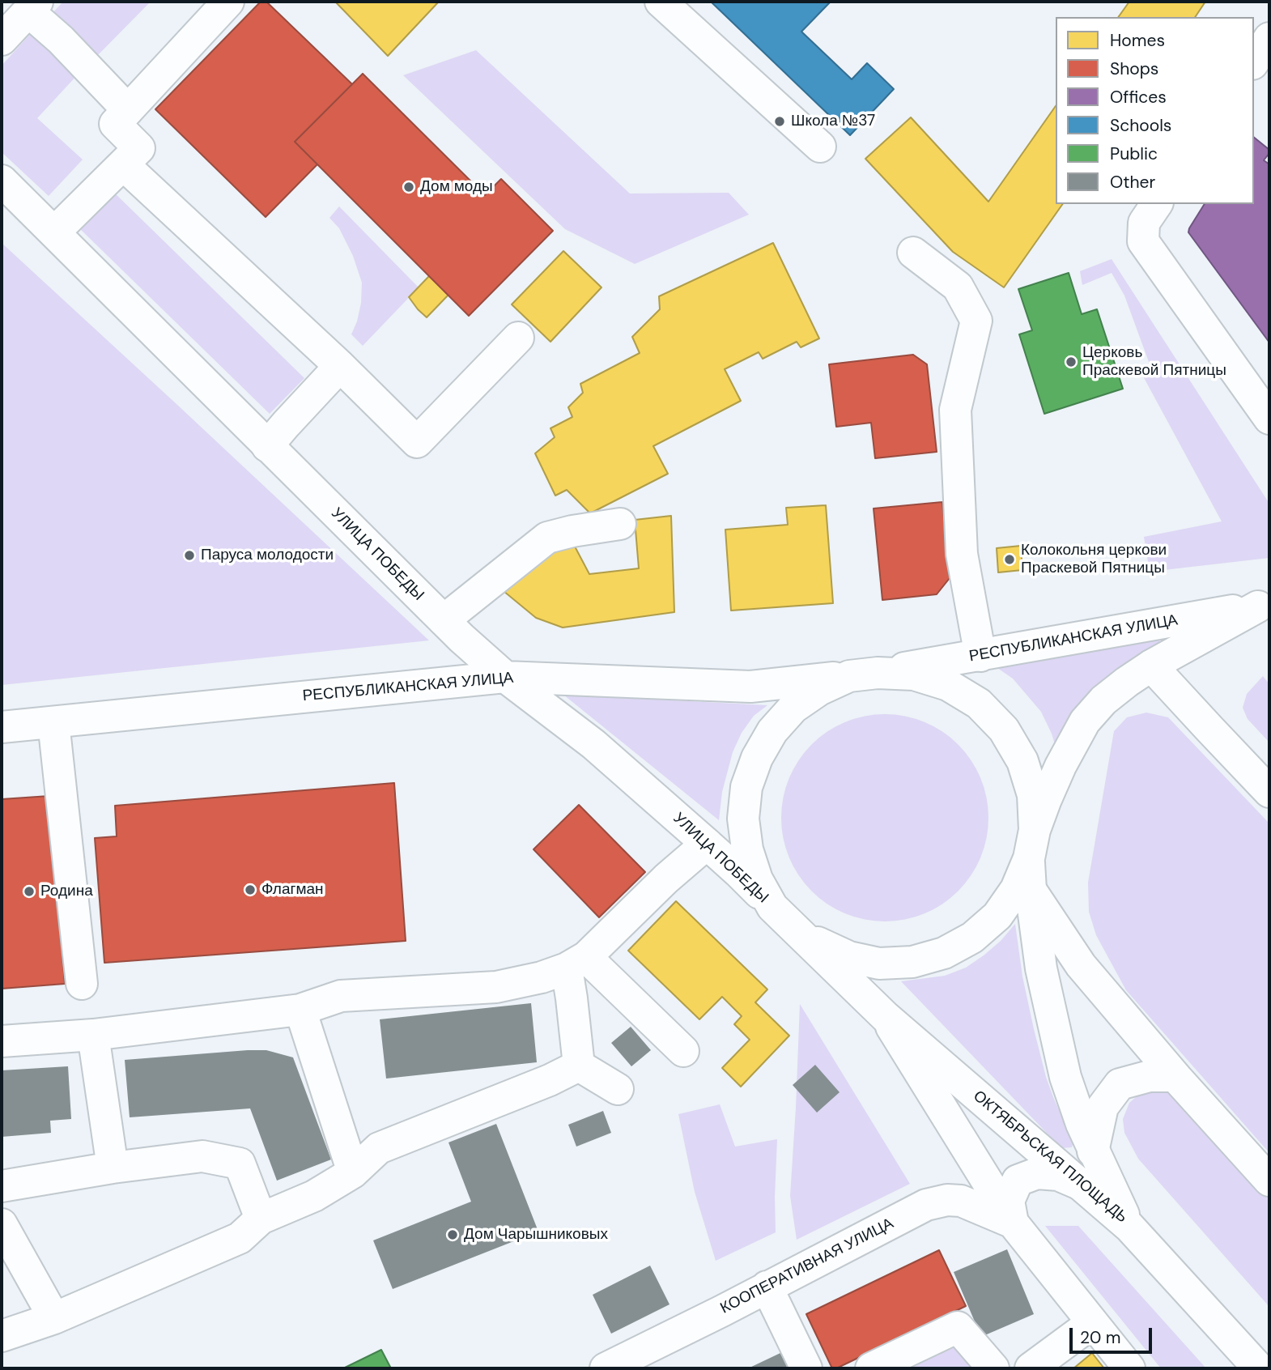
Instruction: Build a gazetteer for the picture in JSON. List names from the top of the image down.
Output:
{
  "streets": {
    "main road": [
      "УЛИЦА ПОБЕДЫ",
      "РЕСПУБЛИКАНСКАЯ УЛИЦА",
      "ОКТЯБРЬСКАЯ ПЛОЩАДЬ",
      "КООПЕРАТИВНАЯ УЛИЦА"
    ]
  },
  "crossings": [
    ["УЛИЦА ПОБЕДЫ", "РЕСПУБЛИКАНСКАЯ УЛИЦА"],
    ["УЛИЦА ПОБЕДЫ", "ОКТЯБРЬСКАЯ ПЛОЩАДЬ"],
    ["РЕСПУБЛИКАНСКАЯ УЛИЦА", "ОКТЯБРЬСКАЯ ПЛОЩАДЬ"]
  ],
  "places": [
    "Школа №37",
    "Дом моды",
    "Церковь Праскевой Пятницы",
    "Паруса молодости",
    "Колокольня церкови Праскевой Пятницы",
    "Флагман",
    "Родина",
    "Дом Чарышниковых"
  ],
  "legend": [
    "Homes",
    "Shops",
    "Offices",
    "Schools",
    "Public",
    "Other"
  ],
  "scale_bar": "20 m"
}
